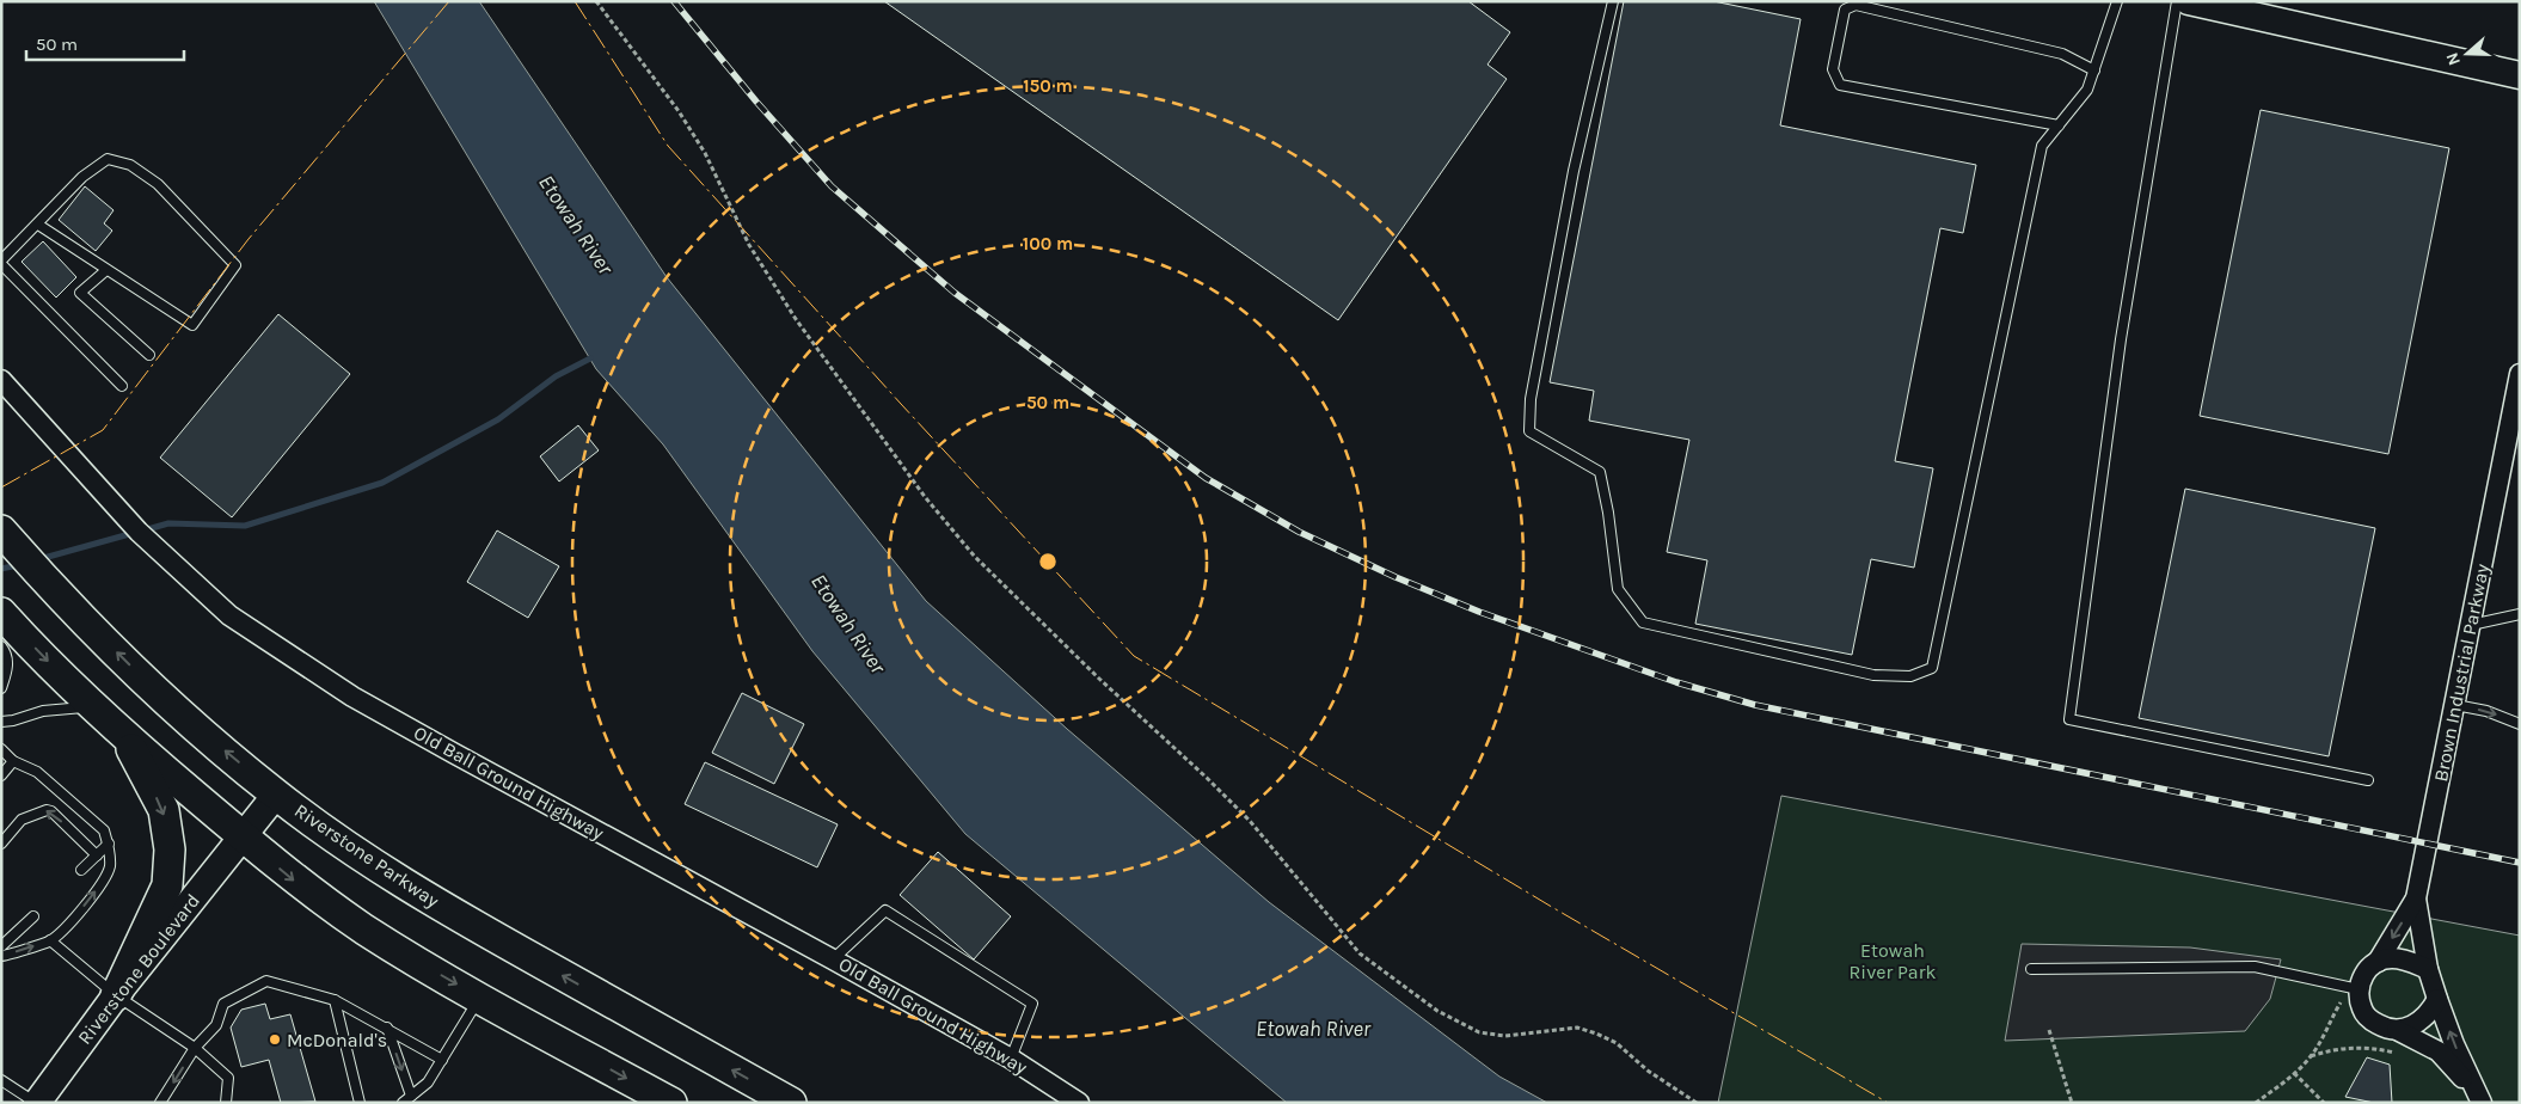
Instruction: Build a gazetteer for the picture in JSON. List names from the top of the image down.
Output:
{
  "streets": {
    "main road": ["Riverstone Parkway", "Riverstone Boulevard"],
    "street": ["Brown Industrial Parkway", "Old Ball Ground Highway"]
  },
  "crossings": [
    ["Riverstone Parkway", "Riverstone Boulevard"]
  ],
  "water": ["Etowah River"],
  "parks": ["Etowah River Park"],
  "places": ["McDonald's"],
  "scale_bar": "50 m",
  "north": "left",
  "rings": ["150 m", "100 m", "50 m"]
}
